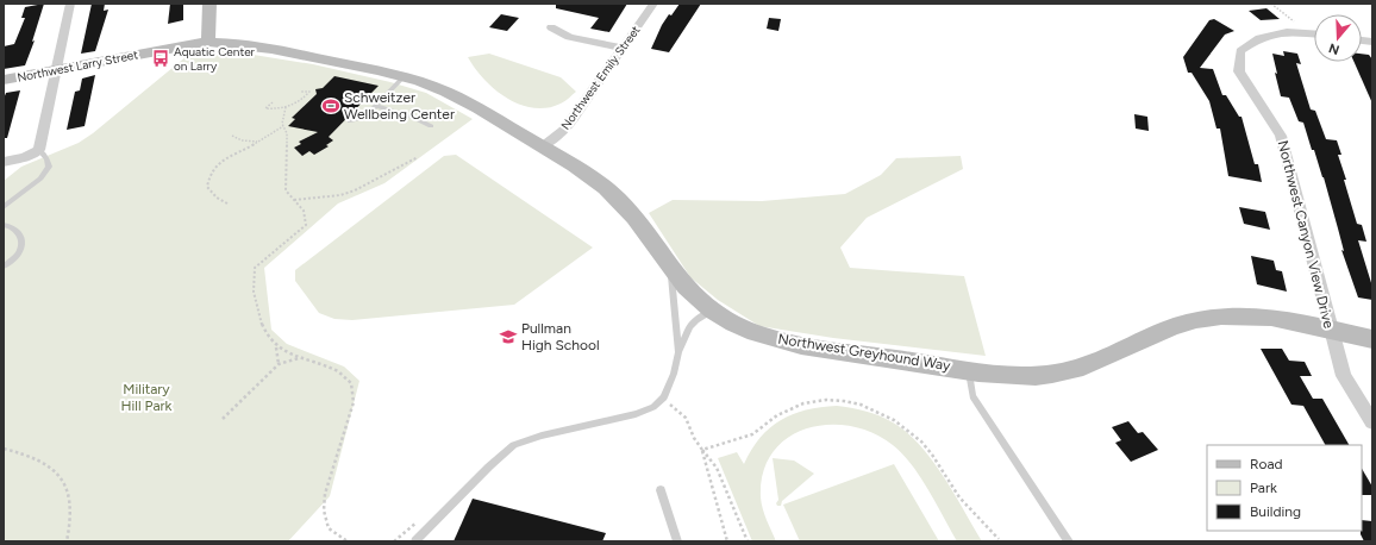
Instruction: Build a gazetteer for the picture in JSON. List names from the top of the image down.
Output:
{
  "streets": {
    "street": [
      "Northwest Larry Street",
      "Northwest Emily Street",
      "Northwest Canyon View Drive",
      "Northwest Greyhound Way"
    ]
  },
  "crossings": [
    ["Northwest Larry Street", "Northwest Greyhound Way"],
    ["Northwest Emily Street", "Northwest Greyhound Way"],
    ["Northwest Canyon View Drive", "Northwest Greyhound Way"]
  ],
  "parks": ["Military Hill Park"],
  "places": {
    "bus stop": ["Aquatic Center on Larry"],
    "sports": ["Schweitzer Wellbeing Center"],
    "school or university": ["Pullman High School"]
  },
  "legend": ["Road", "Park", "Building"],
  "north": "bottom"
}
